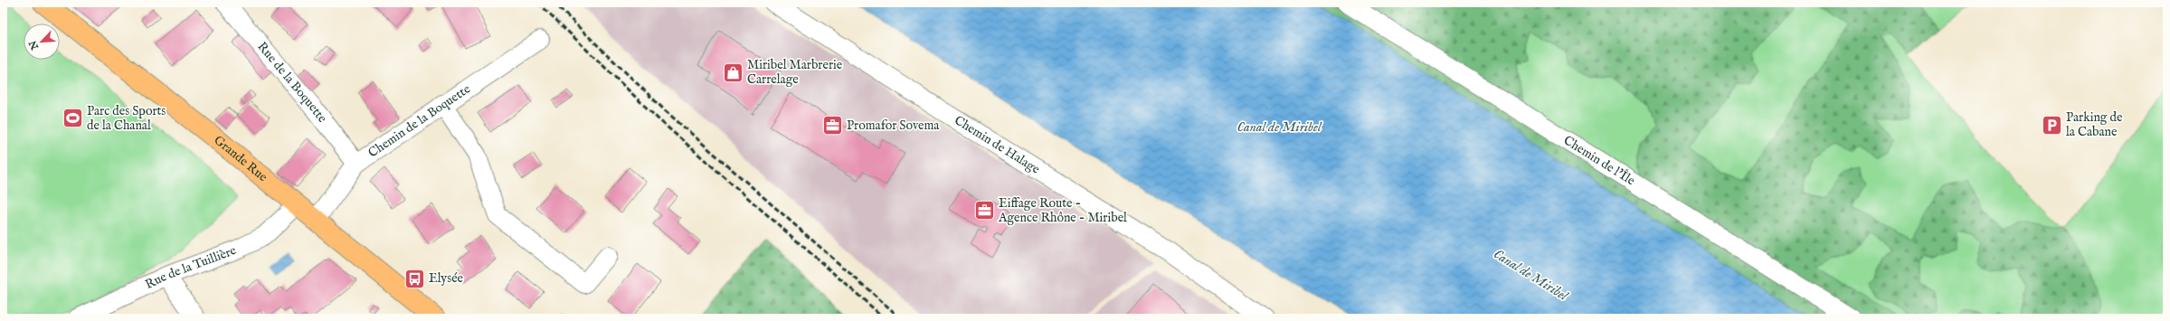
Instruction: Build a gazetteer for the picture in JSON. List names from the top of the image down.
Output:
{
  "streets": {
    "main road": ["Grande Rue"],
    "street": [
      "Rue de la Boquette",
      "Chemin de la Boquette",
      "Chemin de Halage",
      "Chemin de l'Île",
      "Rue de la Tuillière"
    ]
  },
  "crossings": [
    ["Rue de la Boquette", "Chemin de la Boquette"],
    ["Chemin de la Boquette", "Grande Rue"],
    ["Grande Rue", "Rue de la Tuillière"]
  ],
  "water": ["Canal de Miribel"],
  "places": {
    "shop": ["Miribel Marbrerie Carrelage"],
    "sports": ["Parc des Sports de la Chanal"],
    "parking": ["Parking de la Cabane"],
    "office": ["Promafor Sovema", "Eiffage Route - Agence Rhône - Miribel"],
    "bus stop": ["Elysée"]
  },
  "north": "bottom left"
}
